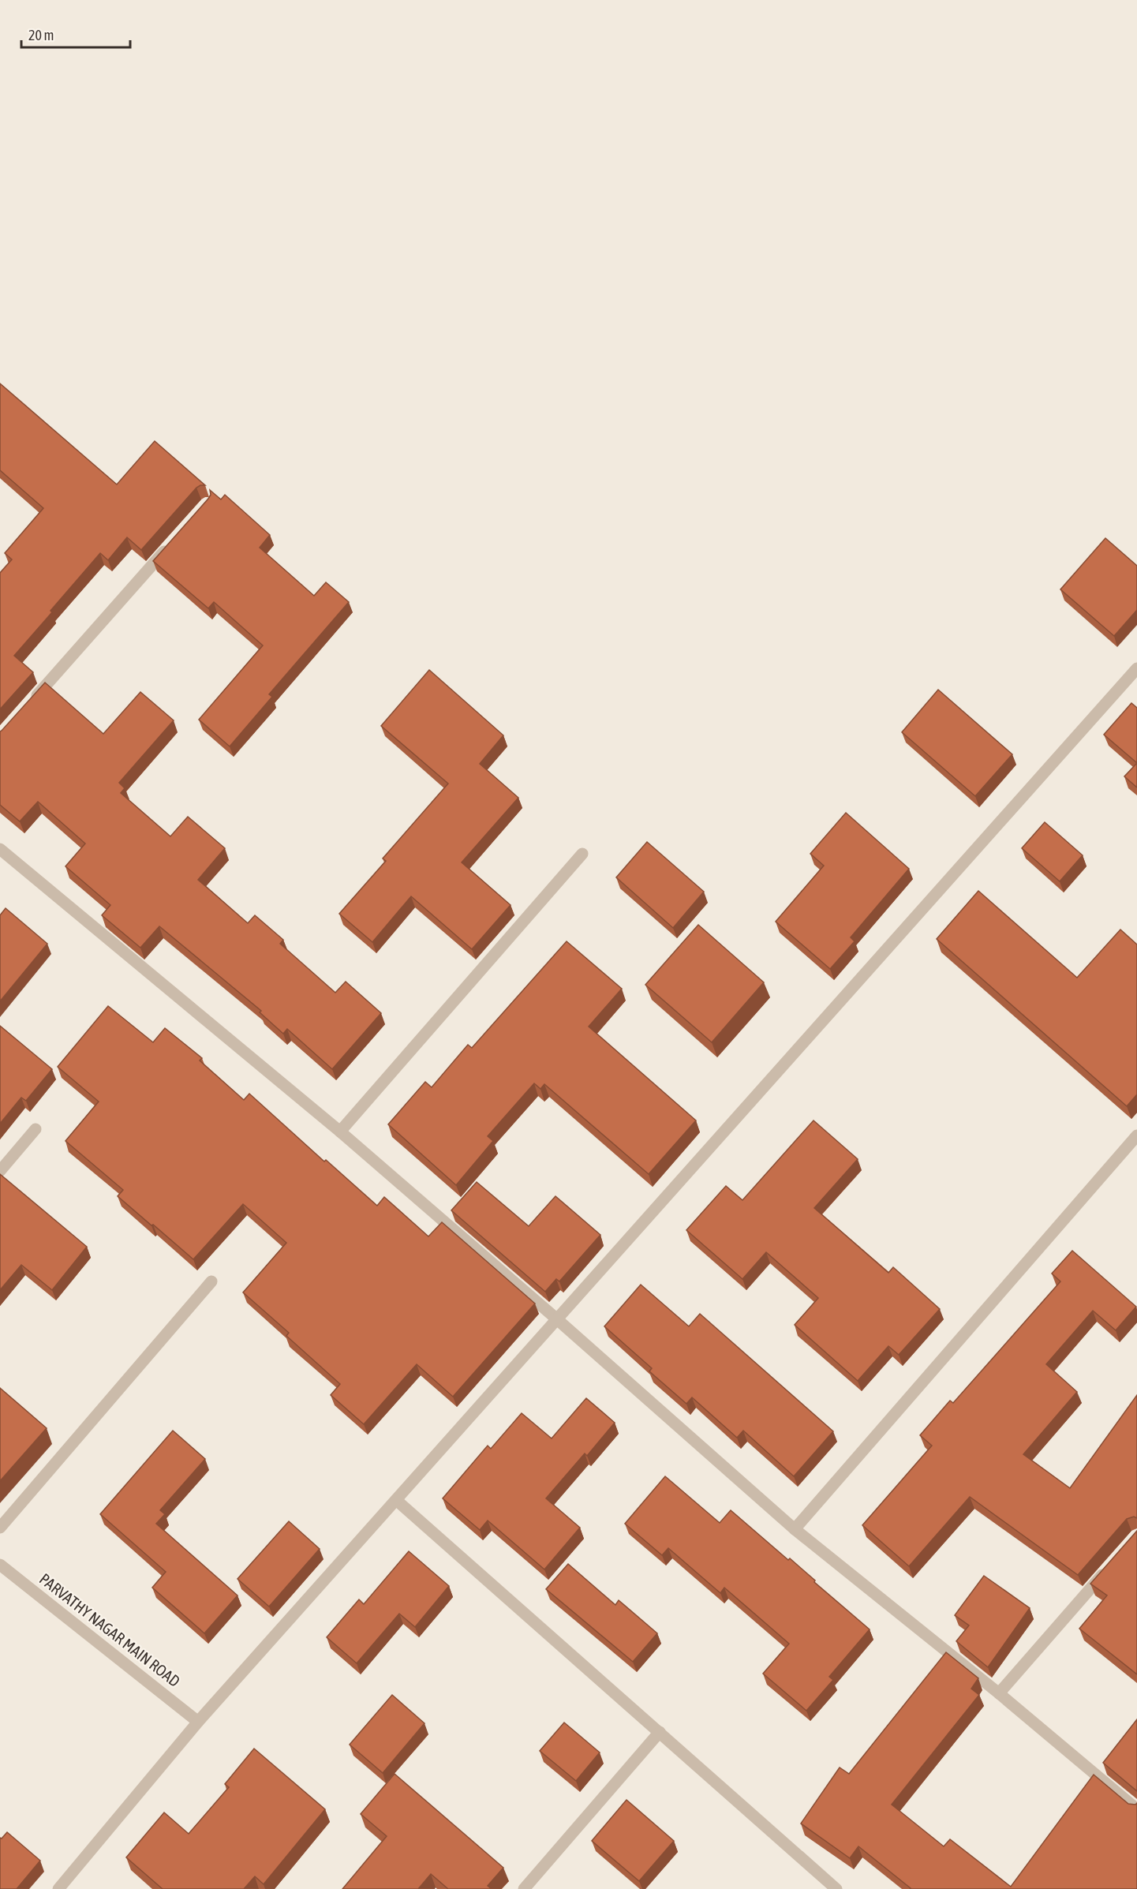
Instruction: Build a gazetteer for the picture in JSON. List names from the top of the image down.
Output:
{
  "streets": {
    "street": ["PARVATHY NAGAR MAIN ROAD"]
  },
  "scale_bar": "20 m"
}
